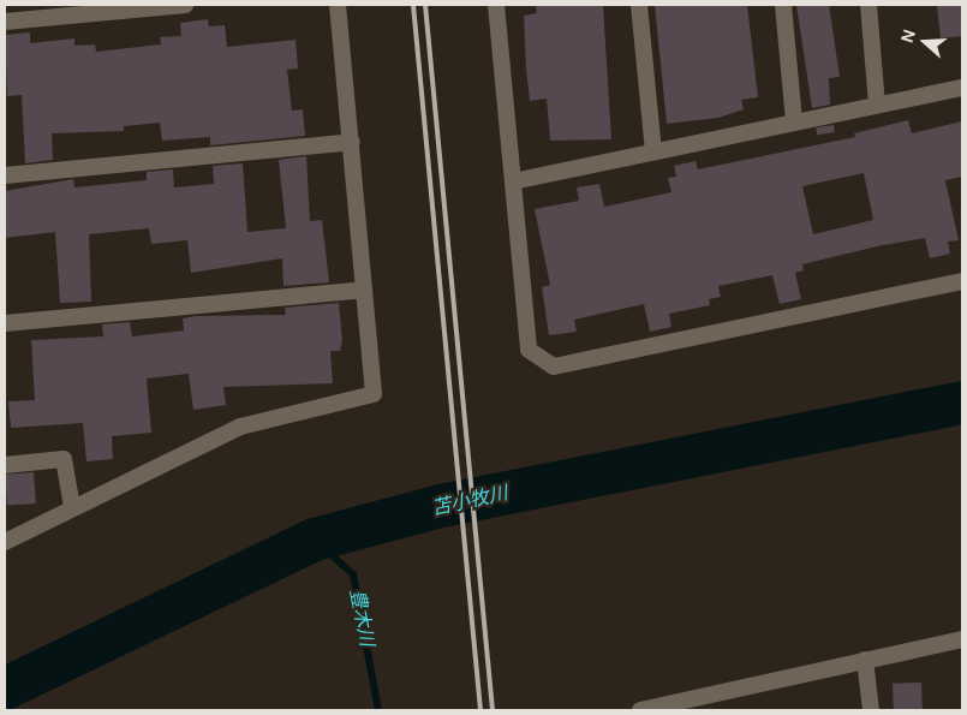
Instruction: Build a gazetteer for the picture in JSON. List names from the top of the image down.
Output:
{
  "water": ["苫小牧川", "豊木川"],
  "north": "left"
}
